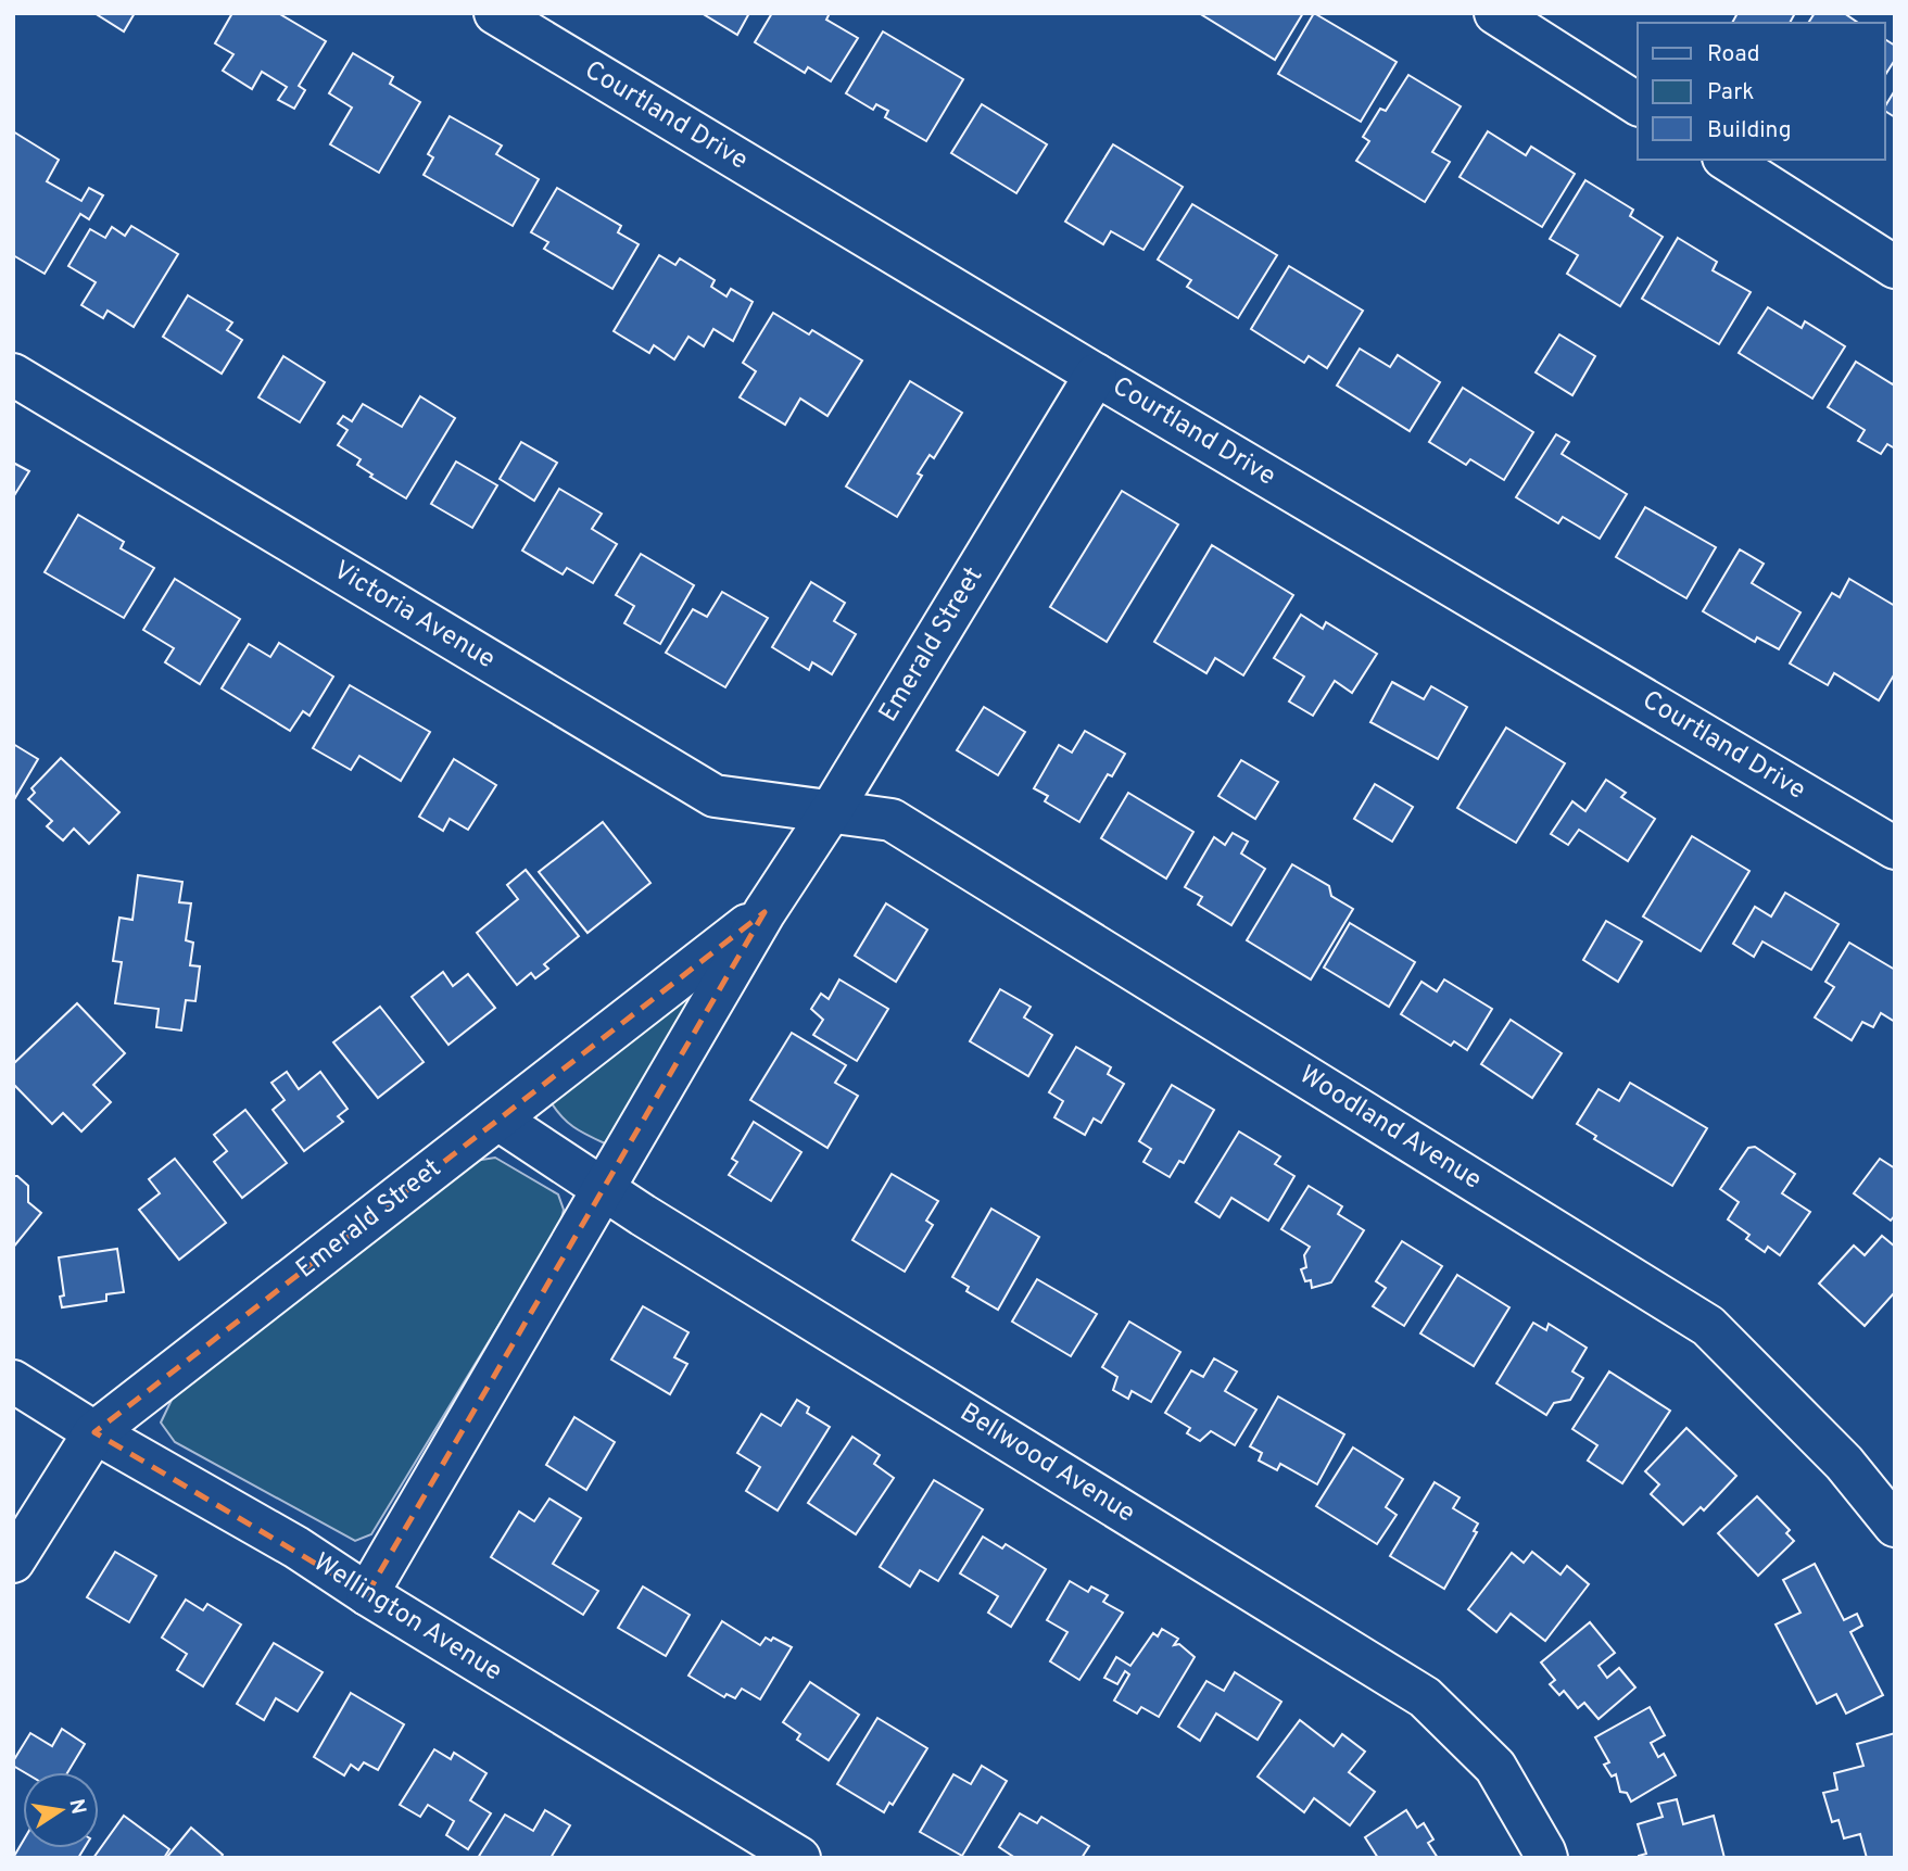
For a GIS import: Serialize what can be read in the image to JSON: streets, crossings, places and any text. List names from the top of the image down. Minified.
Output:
{"streets":{"street":["Courtland Drive","Victoria Avenue","Emerald Street","Woodland Avenue","Bellwood Avenue","Wellington Avenue"]},"crossings":[["Courtland Drive","Emerald Street"],["Victoria Avenue","Emerald Street"],["Victoria Avenue","Woodland Avenue"],["Emerald Street","Woodland Avenue"],["Emerald Street","Bellwood Avenue"],["Emerald Street","Wellington Avenue"]],"legend":["Road","Park","Building"],"north":"right"}
